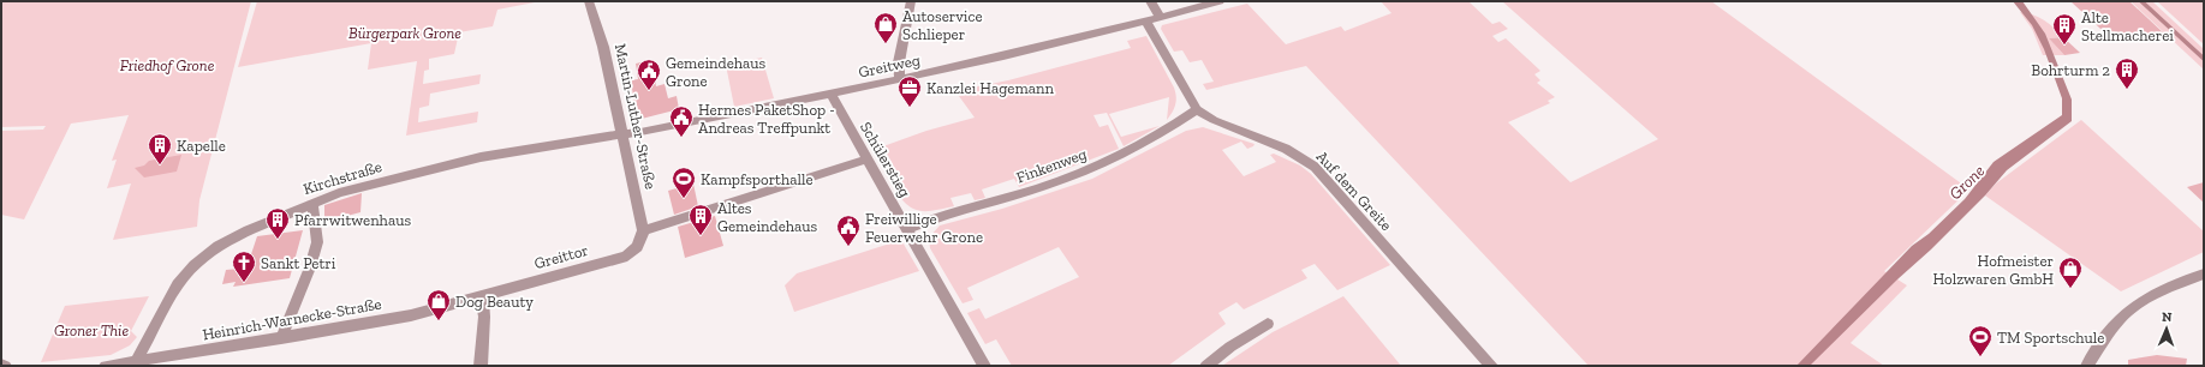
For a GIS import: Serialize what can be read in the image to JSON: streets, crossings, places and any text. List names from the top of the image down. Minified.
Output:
{"streets":{"street":["Greitweg","Martin-Luther-Straße","Schülerstieg","Finkenweg","Kirchstraße","Auf dem Greite","Greittor","Heinrich-Warnecke-Straße"]},"crossings":[["Greitweg","Martin-Luther-Straße"],["Greitweg","Schülerstieg"],["Greitweg","Kirchstraße"],["Greitweg","Auf dem Greite"],["Martin-Luther-Straße","Kirchstraße"],["Martin-Luther-Straße","Greittor"],["Schülerstieg","Finkenweg"],["Finkenweg","Auf dem Greite"],["Kirchstraße","Heinrich-Warnecke-Straße"],["Greittor","Heinrich-Warnecke-Straße"]],"water":["Grone"],"parks":["Bürgerpark Grone","Friedhof Grone","Groner Thie"],"places":{"shop":["Autoservice Schlieper","Hofmeister Holzwaren GmbH","Dog Beauty"],"building":["Alte Stellmacherei","Bohrturm 2","Kapelle","Altes Gemeindehaus","Pfarrwitwenhaus"],"public building":["Gemeindehaus Grone","Hermes PaketShop - Andreas Treffpunkt","Freiwillige Feuerwehr Grone"],"office":["Kanzlei Hagemann"],"sports":["Kampfsporthalle","TM Sportschule"],"church":["Sankt Petri"]},"north":"top"}
